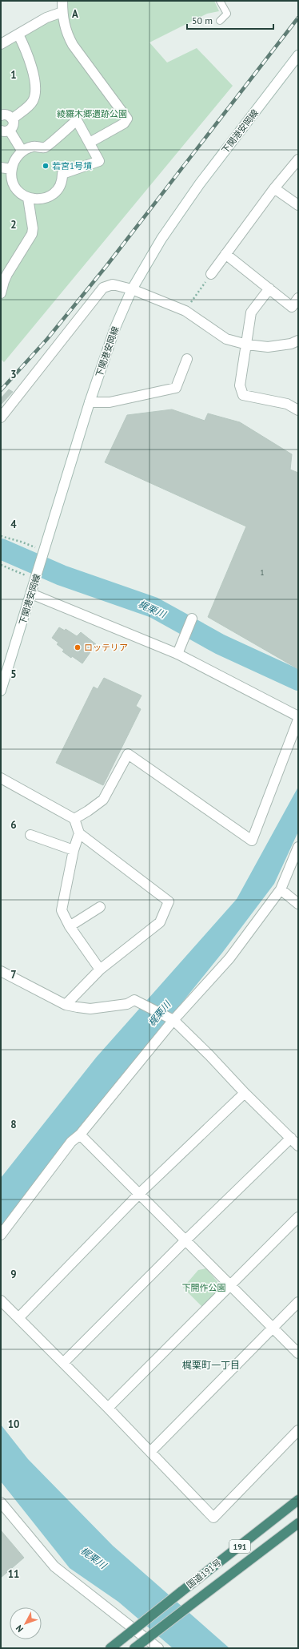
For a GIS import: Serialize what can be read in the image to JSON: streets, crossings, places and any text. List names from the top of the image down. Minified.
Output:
{"streets":{"highway":["191","国道191号"],"street":["下関港安岡線"]},"districts":["梶栗町一丁目"],"water":["梶栗川"],"parks":["綾羅木郷遺跡公園","下開作公園"],"places":["若宮1号墳","ロッテリア"],"house_numbers":["1"],"scale_bar":"50 m","north":"bottom left","grid":{"columns":["A"],"rows":["1","2","3","4","5","6","7","8","9","10","11"]}}
